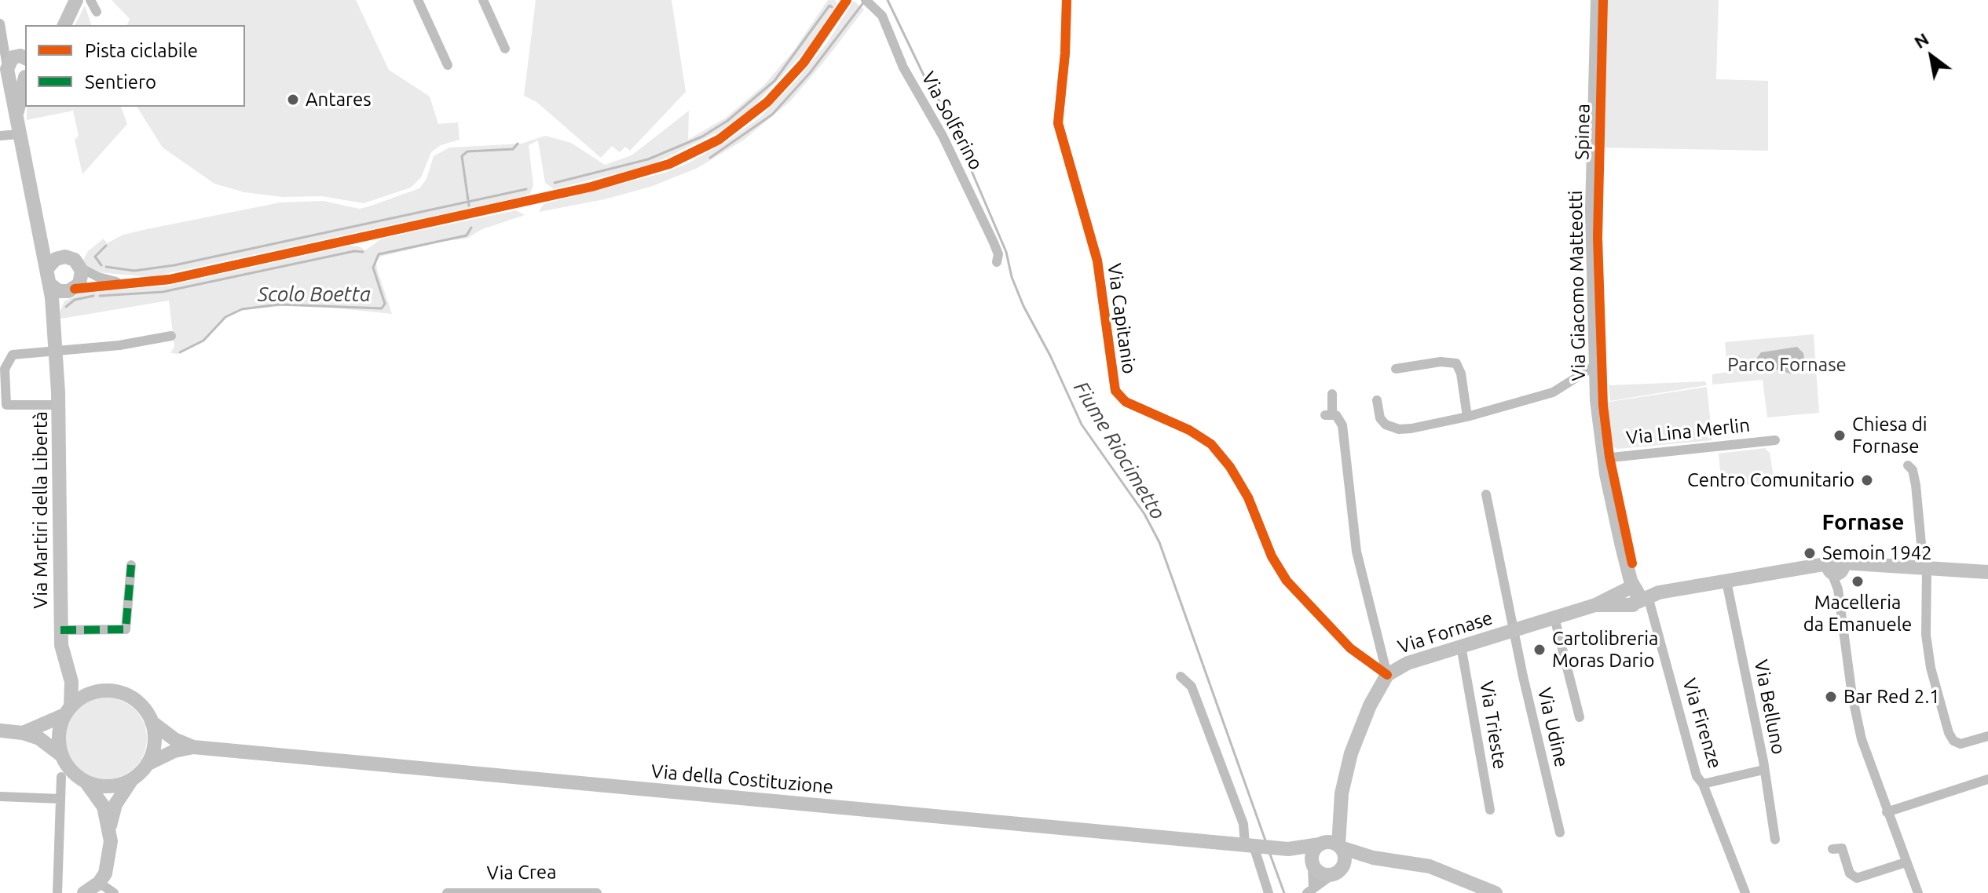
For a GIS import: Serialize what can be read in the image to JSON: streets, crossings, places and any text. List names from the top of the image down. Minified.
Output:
{"streets":{"street":["Via Solferino","Via Giacomo Matteotti","Via Capitanio","Via Lina Merlin","Via Martiri della Libertà","Via Fornase","Via Belluno","Via Firenze","Via Trieste","Via Udine","Via della Costituzione","Via Crea"],"cycle path":["Spinea"]},"crossings":[["Via Giacomo Matteotti","Via Lina Merlin"],["Via Giacomo Matteotti","Via Fornase"],["Via Giacomo Matteotti","Via Firenze"],["Via Capitanio","Via Fornase"],["Via Martiri della Libertà","Via della Costituzione"],["Via Fornase","Via Belluno"],["Via Fornase","Via Firenze"],["Via Fornase","Via Trieste"],["Via Fornase","Via Udine"],["Via Fornase","Via della Costituzione"]],"districts":["Fornase"],"water":["Scolo Boetta","Fiume Riocimetto"],"parks":["Parco Fornase"],"places":["Antares","Chiesa di Fornase","Centro Comunitario","Semoin 1942","Macelleria da Emanuele","Cartolibreria Moras Dario","Bar Red 2.1"],"legend":["Pista ciclabile","Sentiero"],"north":"top left"}
